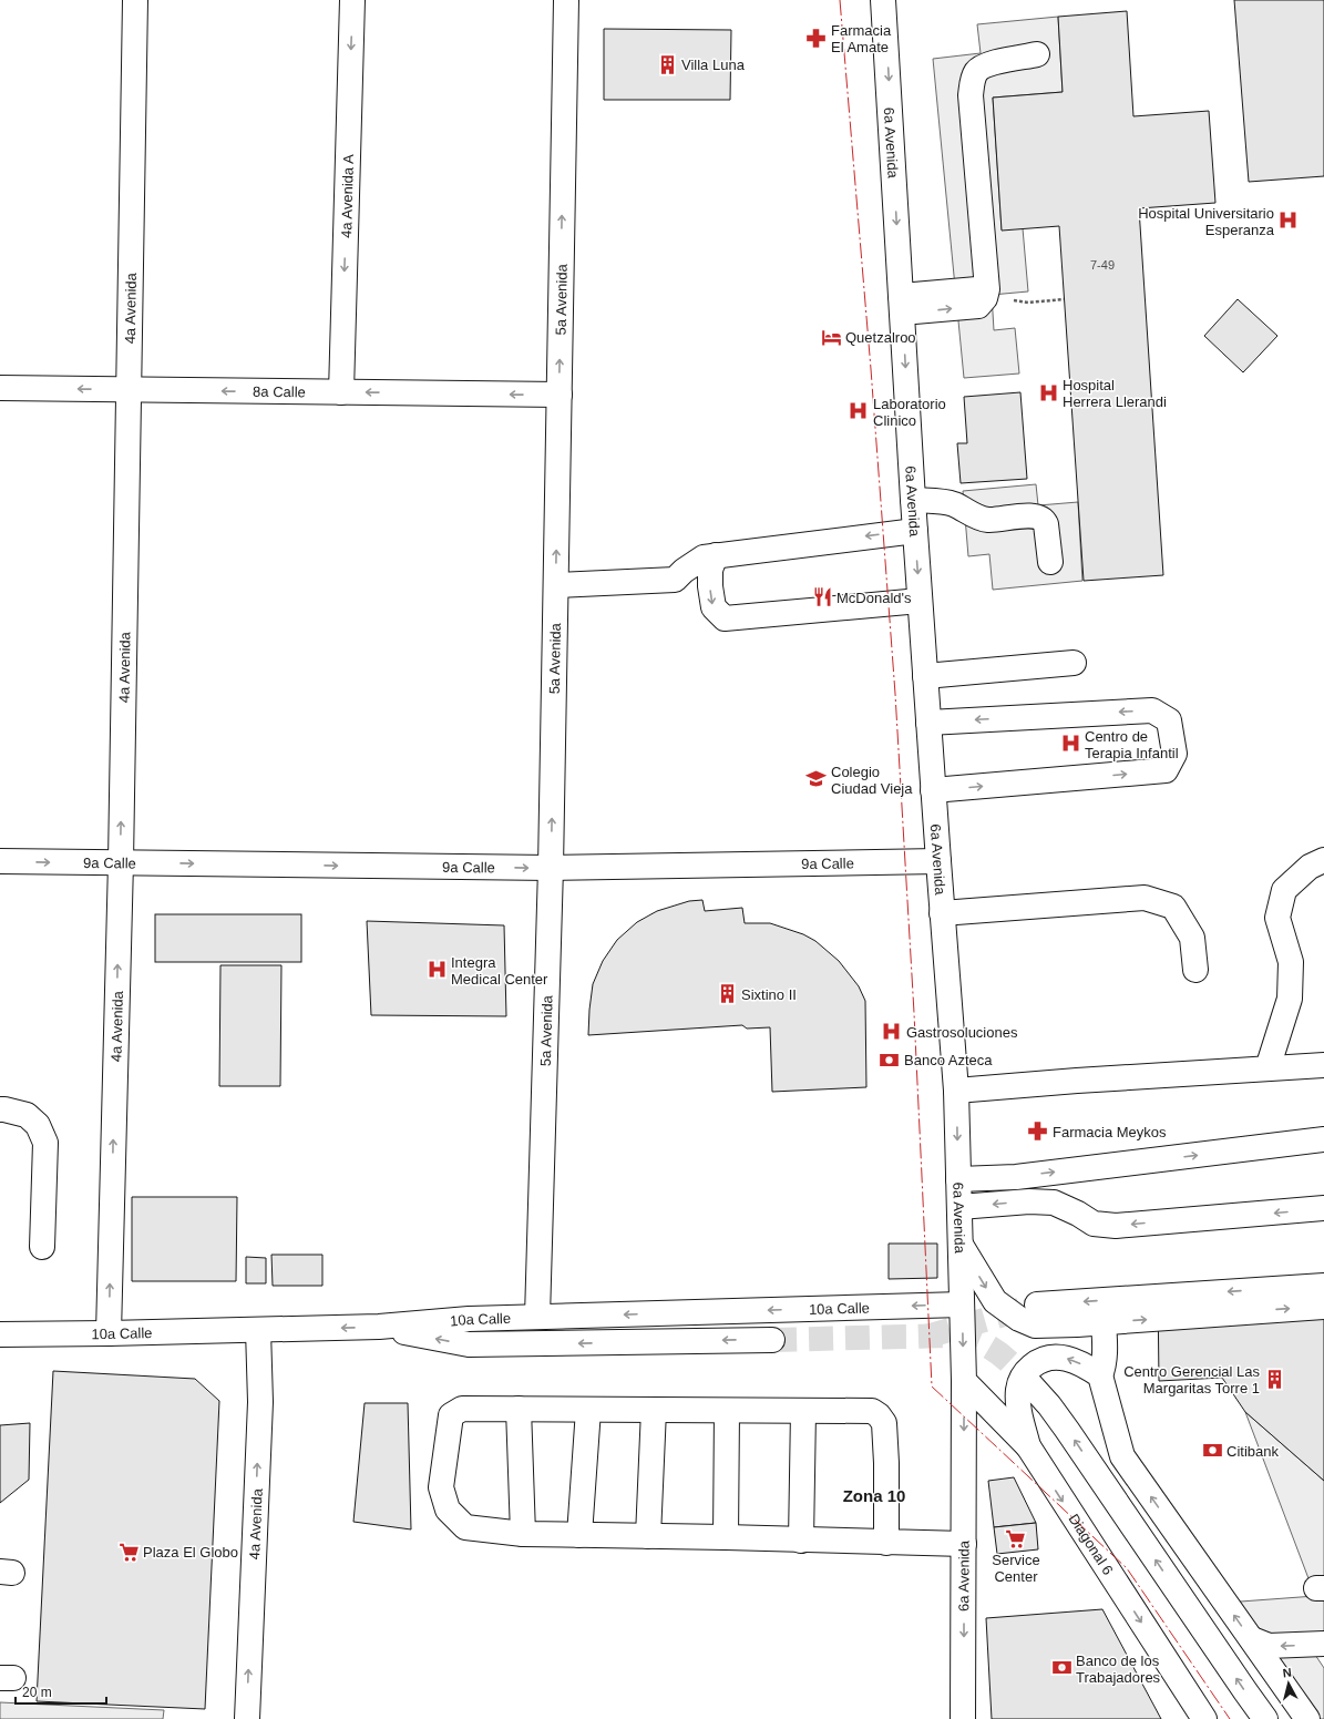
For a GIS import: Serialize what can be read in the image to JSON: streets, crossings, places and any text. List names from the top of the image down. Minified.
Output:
{"streets":{"street":["6a Avenida","4a Avenida A","5a Avenida","4a Avenida","8a Calle","9a Calle","10a Calle","Diagonal 6"]},"crossings":[["6a Avenida","9a Calle"],["6a Avenida","10a Calle"],["6a Avenida","Diagonal 6"],["4a Avenida A","8a Calle"],["5a Avenida","8a Calle"],["5a Avenida","9a Calle"],["5a Avenida","10a Calle"],["4a Avenida","8a Calle"],["4a Avenida","9a Calle"],["4a Avenida","10a Calle"]],"one_way":["6a Avenida","4a Avenida A","5a Avenida","4a Avenida","8a Calle","9a Calle"],"districts":["Zona 10"],"places":{"pharmacy":["Farmacia El Amate","Farmacia Meykos"],"building":["Villa Luna","Sixtino II","Centro Gerencial Las Margaritas Torre 1"],"hospital":["Hospital Universitario Esperanza","Hospital Herrera Llerandi","Laboratorio Clinico","Centro de Terapia Infantil","Integra Medical Center","Gastrosoluciones"],"hotel":["Quetzalroo"],"restaurant":["McDonald's"],"school or university":["Colegio Ciudad Vieja"],"bank":["Banco Azteca","Citibank","Banco de los Trabajadores"],"supermarket":["Service Center","Plaza El Globo"]},"house_numbers":["7-49"],"scale_bar":"20 m","north":"top"}
